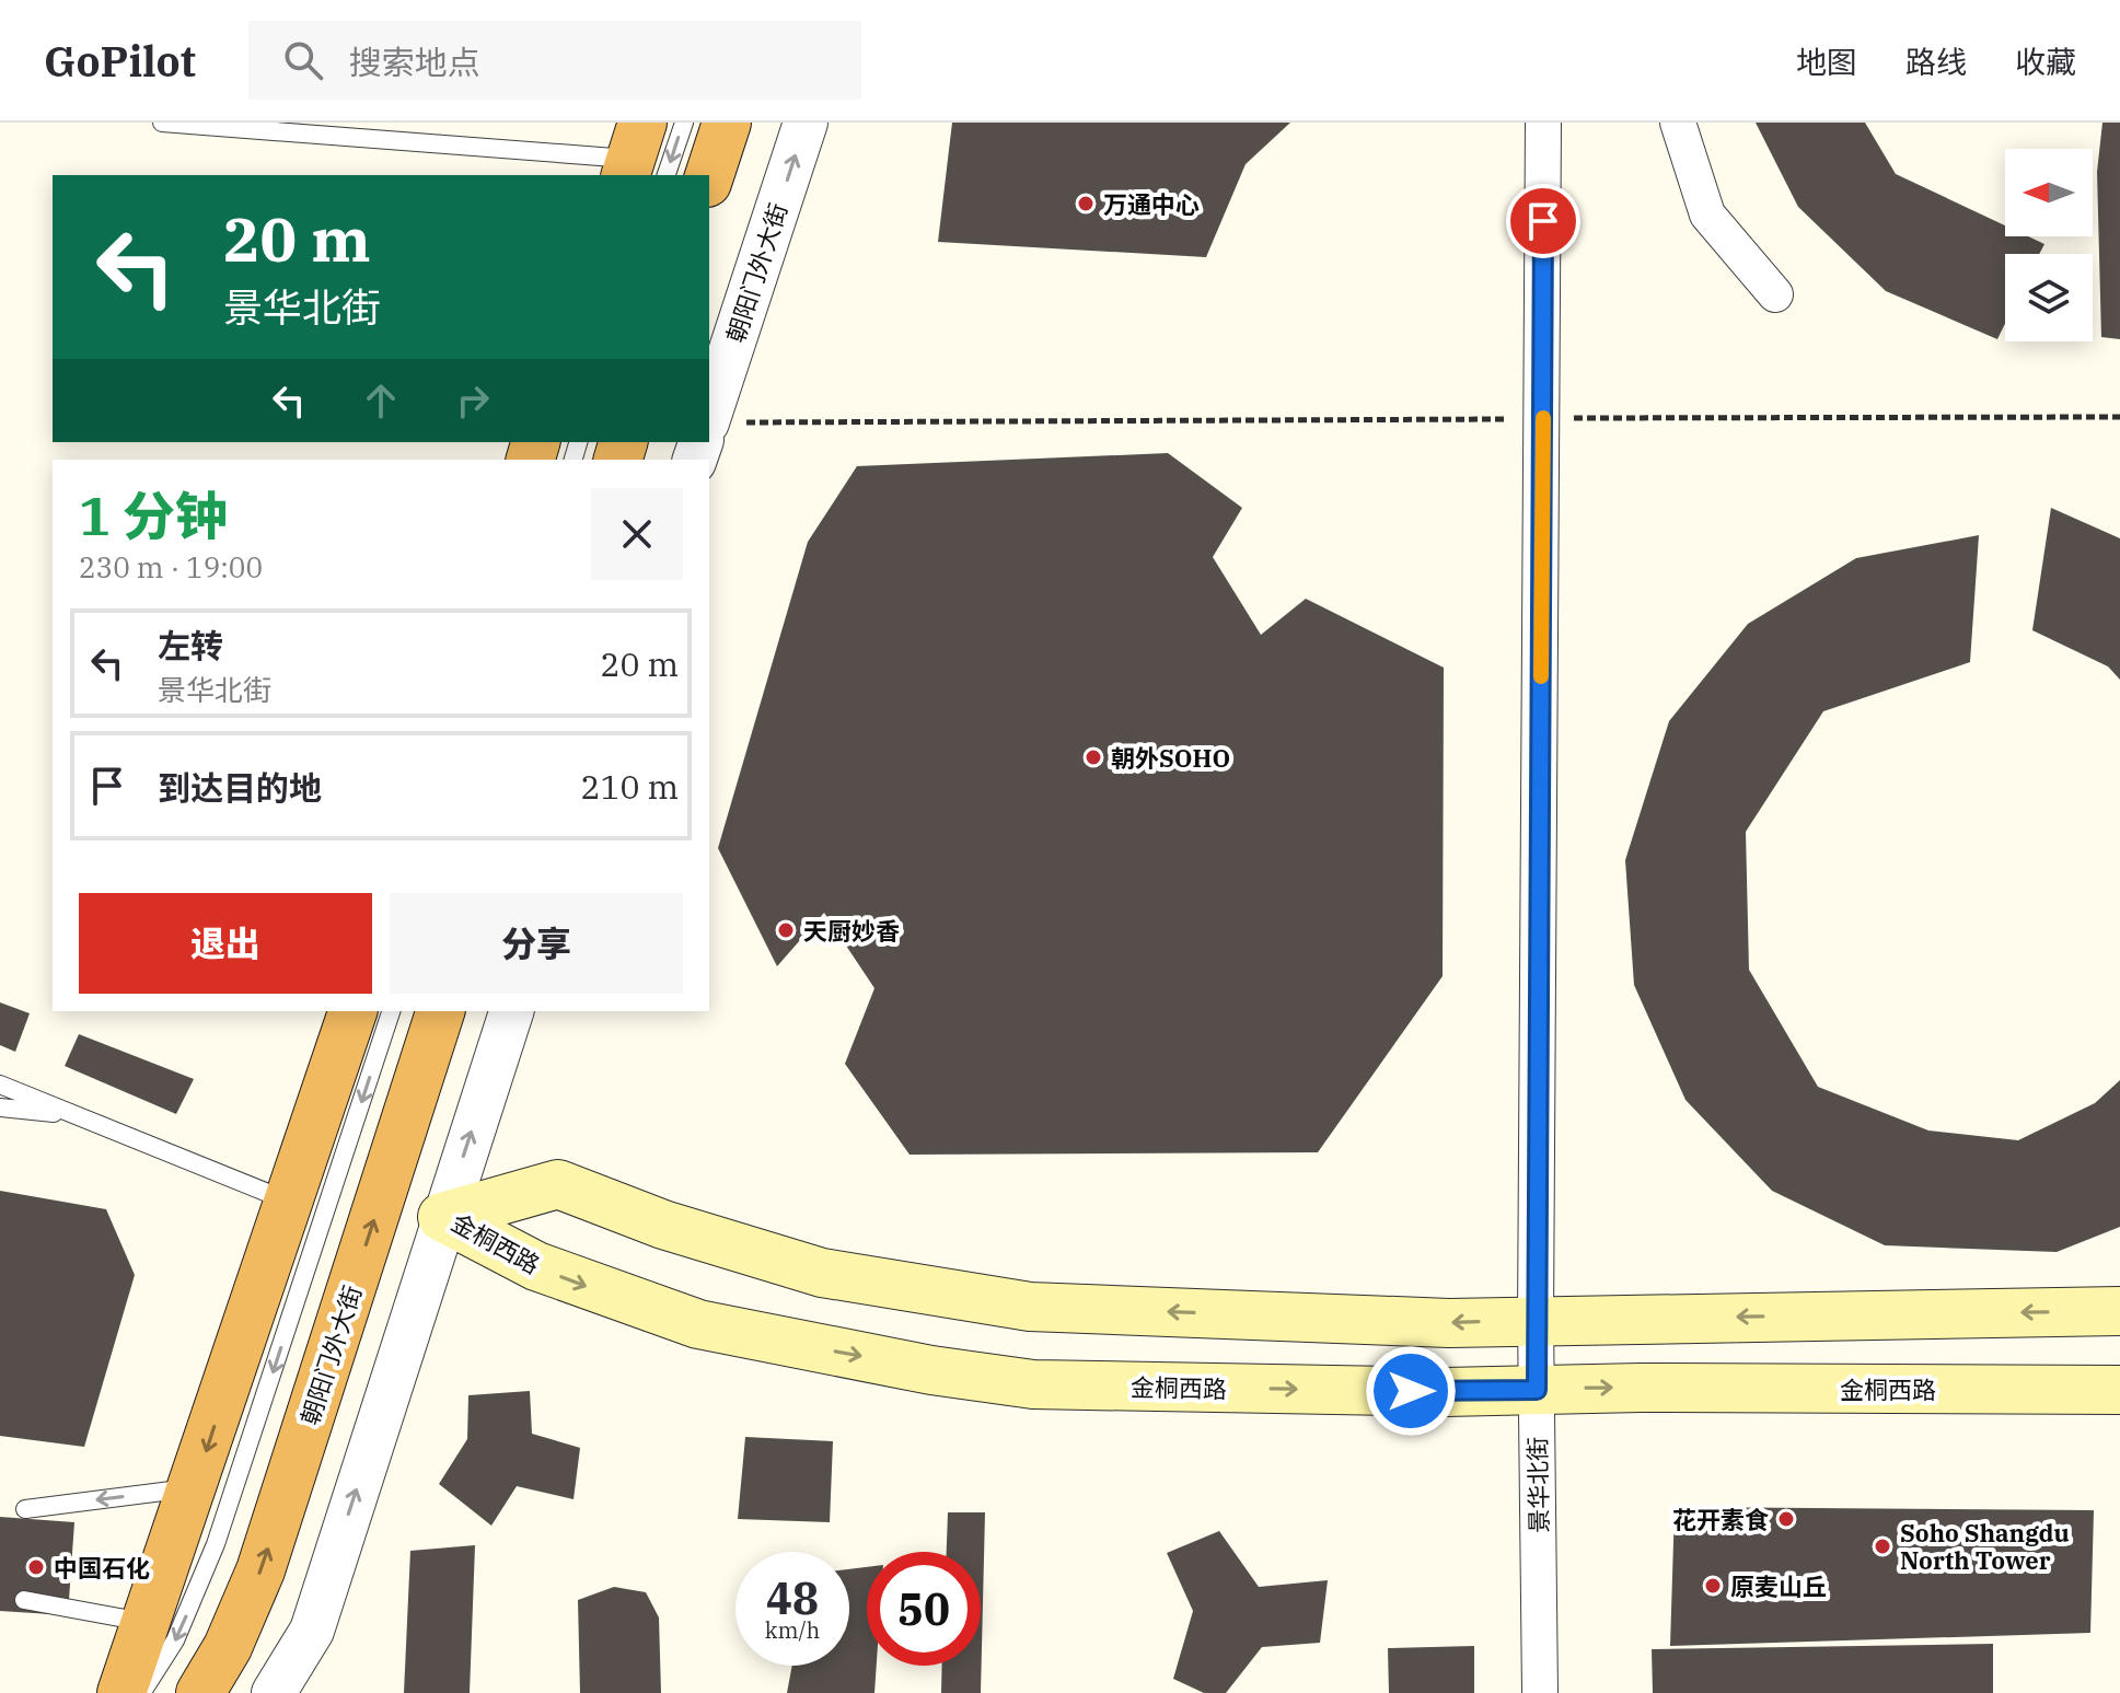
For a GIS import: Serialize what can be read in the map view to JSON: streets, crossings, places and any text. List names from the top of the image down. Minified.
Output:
{"streets":{"highway":["朝阳门外大街"],"main road":["金桐西路"],"street":["景华北街"]},"crossings":[["金桐西路","景华北街"]],"places":["万通中心","朝外SOHO","天厨妙香","花开素食","Soho Shangdu North Tower","中国石化","原麦山丘"],"north":"left","page":{"header":"GoPilot","search":"搜索地点","nav":["地图","路线","收藏"],"turn":["20 m","景华北街"],"heading":["1 分钟","230 m · 19:00"],"list":[{"name":"左转","note":"景华北街","value":"20 m"},{"name":"到达目的地","value":"210 m"}],"buttons":["退出","分享"],"speed":"48 km/h","limit":"50"}}
